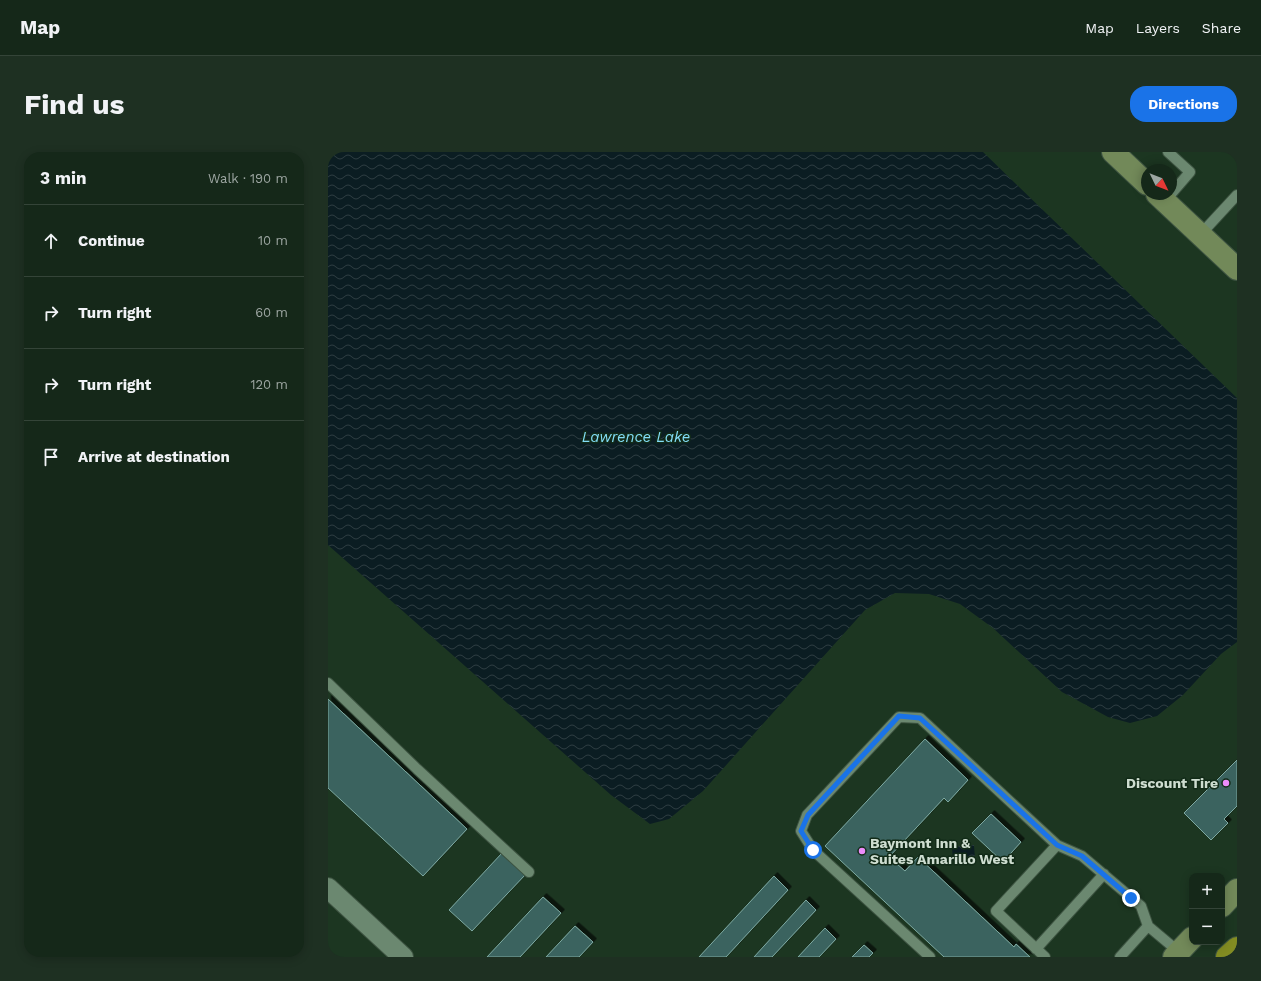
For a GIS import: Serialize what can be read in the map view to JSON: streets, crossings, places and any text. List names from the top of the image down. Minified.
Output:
{"water":["Lawrence Lake"],"places":["Discount Tire","Baymont Inn & Suites Amarillo West"],"north":"bottom right","page":{"header":"Map","nav":["Map","Layers","Share"],"buttons":"Directions","title":"Find us","heading":["3 min","Walk · 190 m"],"list":[["Continue","10 m"],["Turn right","60 m"],["Turn right","120 m"],"Arrive at destination"],"map_buttons":["+","−"]}}
